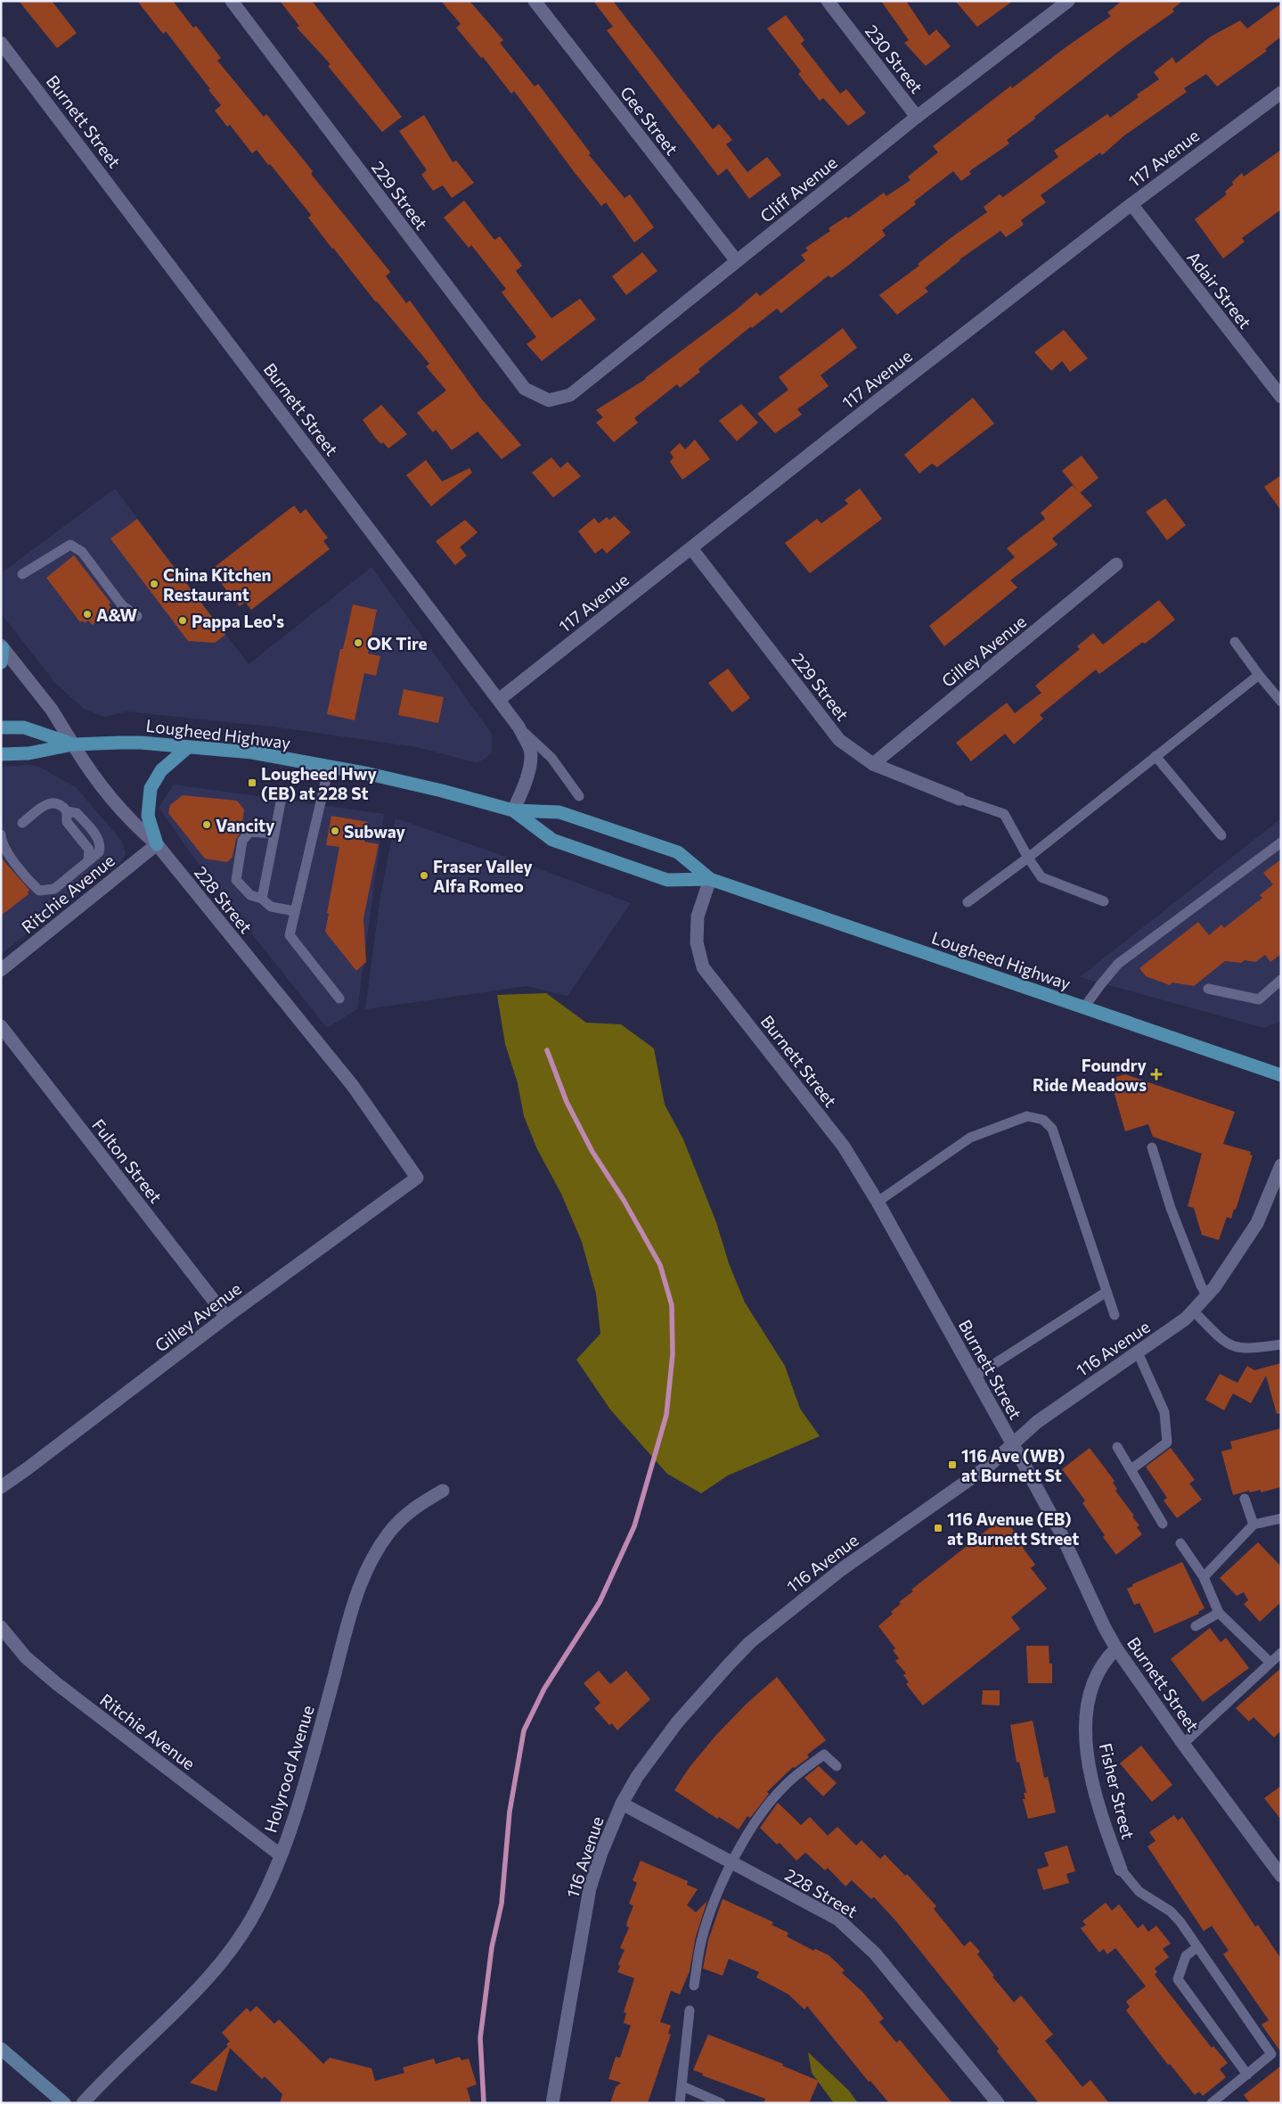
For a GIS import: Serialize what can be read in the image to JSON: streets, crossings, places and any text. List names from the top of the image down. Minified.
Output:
{"streets":{"main road":["Lougheed Highway"],"street":["230 Street","Gee Street","Burnett Street","117 Avenue","Cliff Avenue","229 Street","Adair Street","Gilley Avenue","Ritchie Avenue","228 Street","Fulton Street","116 Avenue","Holyrood Avenue","Fisher Street"]},"crossings":[["230 Street","Cliff Avenue"],["Gee Street","Cliff Avenue"],["Burnett Street","117 Avenue"],["Burnett Street","Lougheed Highway"],["Burnett Street","116 Avenue"],["Burnett Street","Fisher Street"],["117 Avenue","229 Street"],["117 Avenue","Adair Street"],["Cliff Avenue","229 Street"],["229 Street","Gilley Avenue"],["Gilley Avenue","228 Street"],["Gilley Avenue","Fulton Street"],["Lougheed Highway","228 Street"],["Ritchie Avenue","228 Street"],["Ritchie Avenue","Holyrood Avenue"],["228 Street","116 Avenue"]],"places":{"other":["China Kitchen Restaurant","A&W","Pappa Leo's","OK Tire","Vancity","Subway","Fraser Valley Alfa Romeo"],"transit":["Lougheed Hwy (EB) at 228 St","116 Ave (WB) at Burnett St","116 Avenue (EB) at Burnett Street"],"health":["Foundry Ride Meadows"]}}
